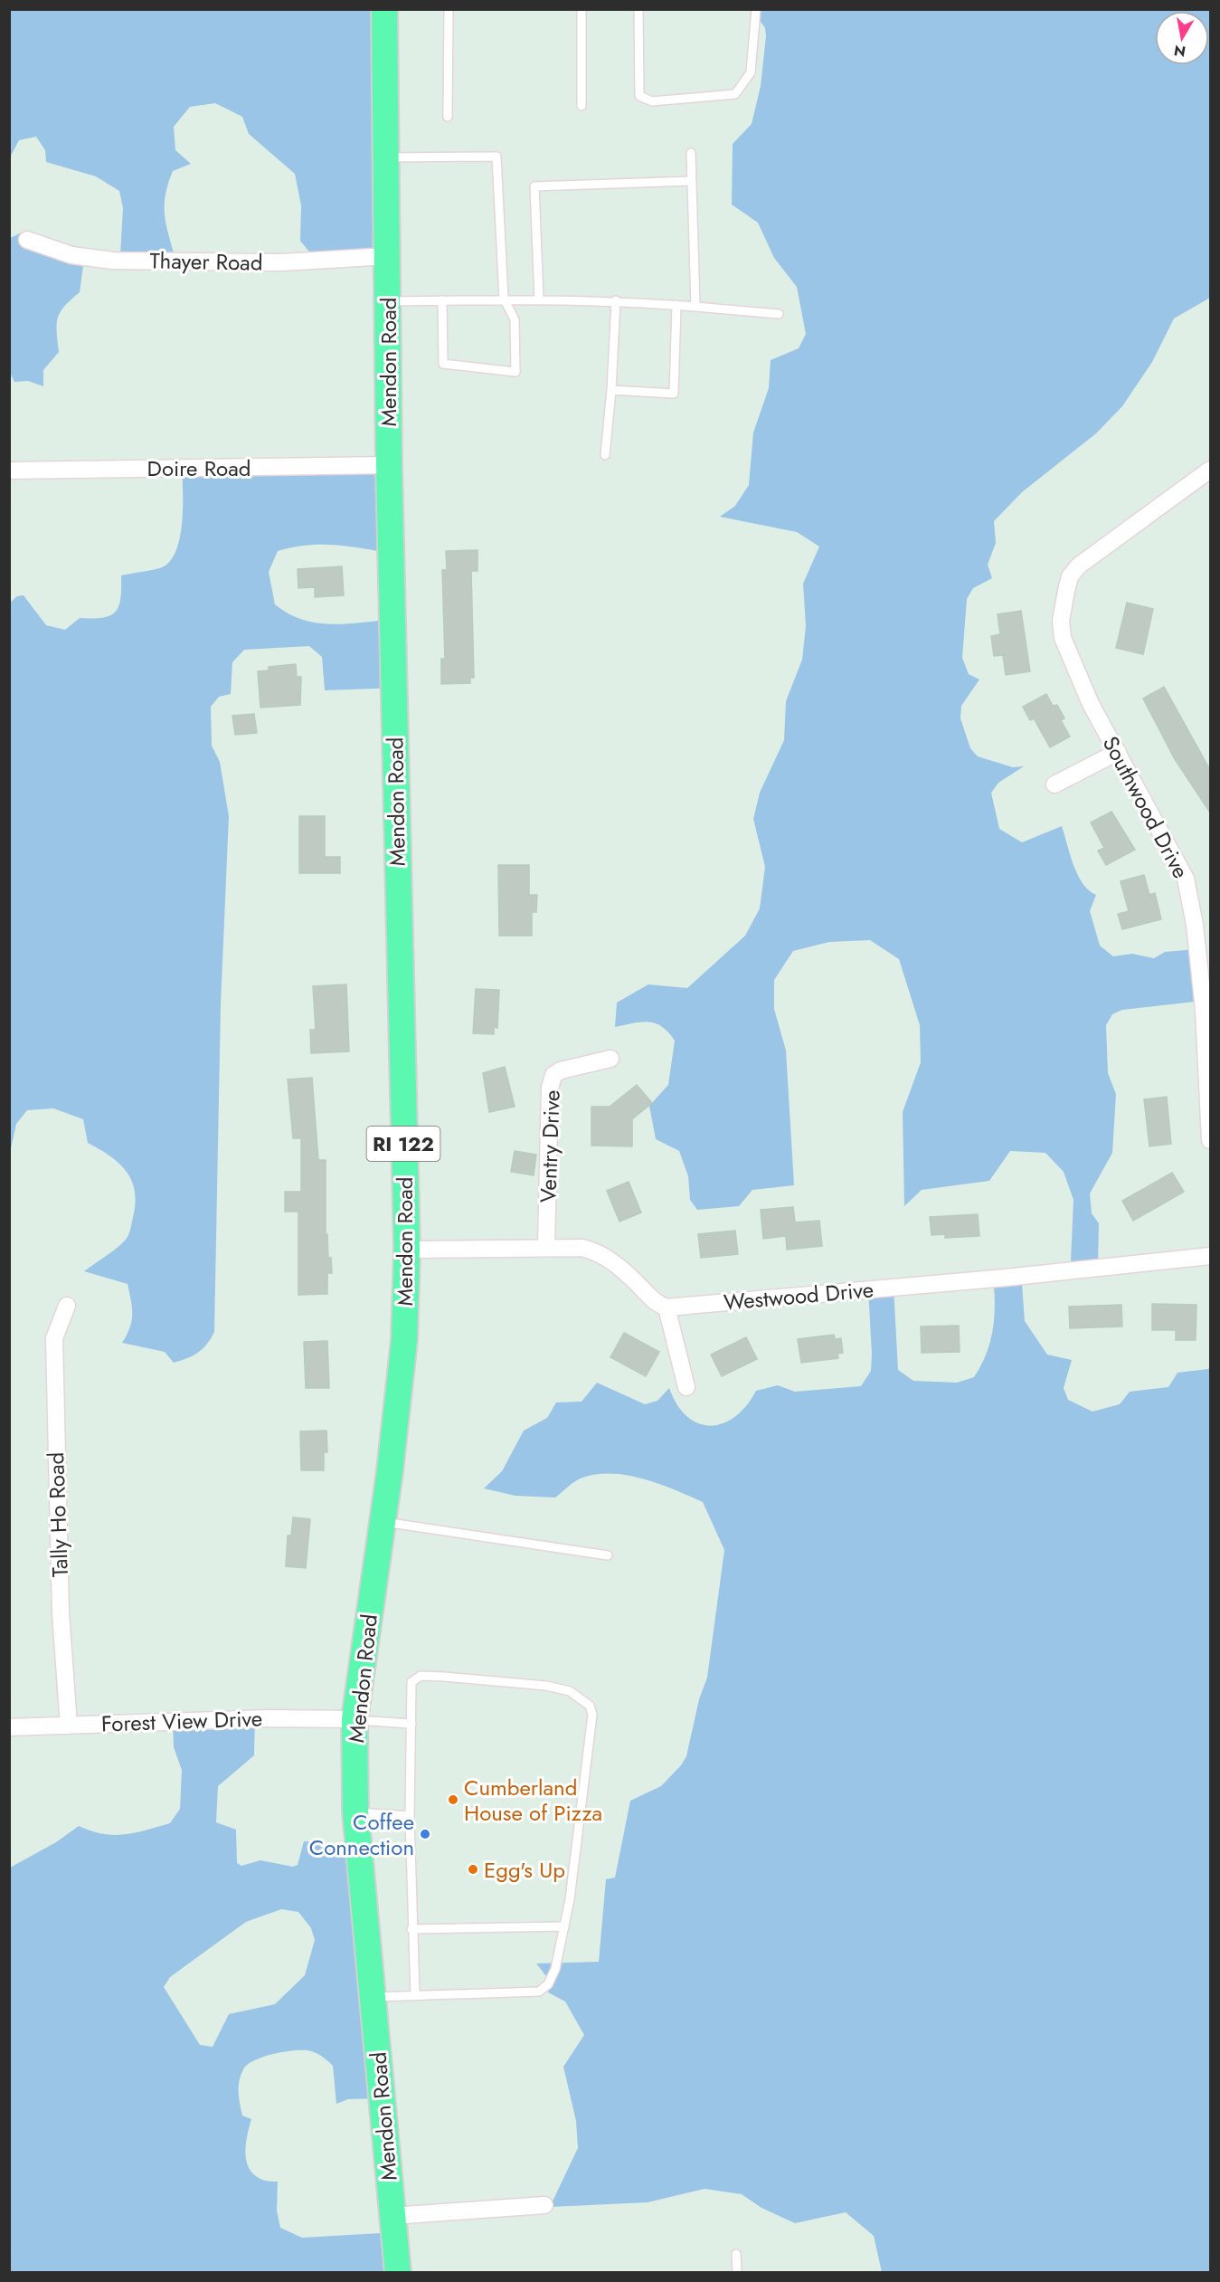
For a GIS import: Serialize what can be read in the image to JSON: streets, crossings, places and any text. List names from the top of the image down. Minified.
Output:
{"streets":{"main road":["Mendon Road","RI 122"],"street":["Thayer Road","Doire Road","Southwood Drive","Ventry Drive","Westwood Drive","Tally Ho Road","Forest View Drive"]},"crossings":[["Thayer Road","Mendon Road"],["Mendon Road","Doire Road"],["Mendon Road","Forest View Drive"],["Tally Ho Road","Forest View Drive"]],"places":["Cumberland House of Pizza","Coffee Connection","Egg's Up"],"north":"bottom"}
